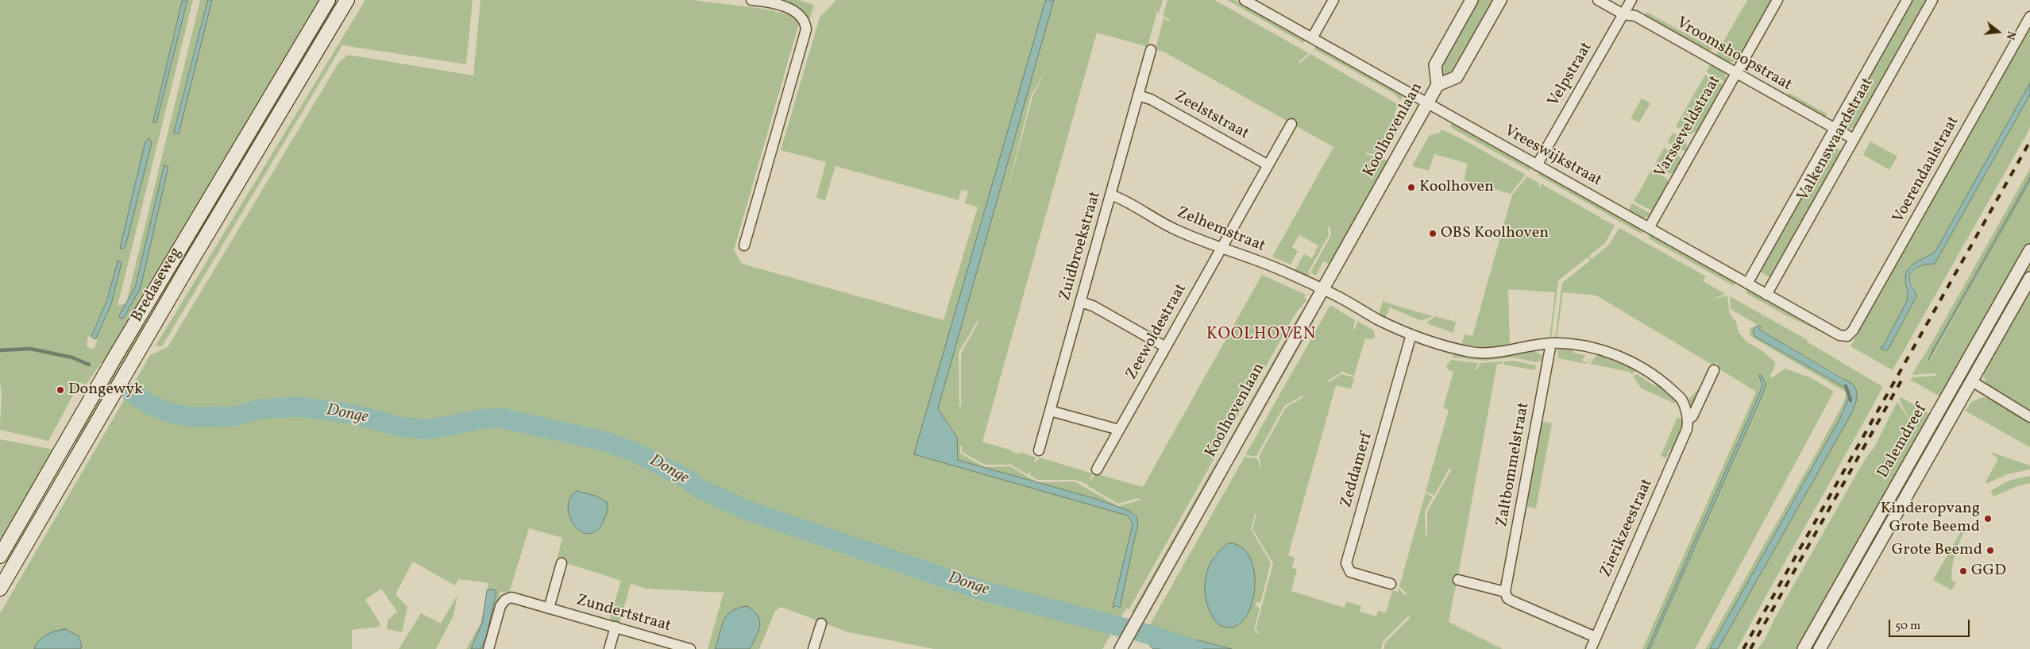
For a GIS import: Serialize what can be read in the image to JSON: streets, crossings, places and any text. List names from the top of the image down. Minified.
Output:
{"streets":{"main road":["Bredaseweg"],"street":["Vroomshoopstraat","Velpstraat","Zeelststraat","Varsseveldstraat","Koolhovenlaan","Valkenswaardstraat","Vreeswijkstraat","Voerendaalstraat","Zelhemstraat","Zuidbroekstraat","Zeewoldestraat","Dalemdreef","Zaltbommelstraat","Zeddamerf","Zierikzeestraat","Zundertstraat"]},"crossings":[["Vroomshoopstraat","Velpstraat"],["Vroomshoopstraat","Varsseveldstraat"],["Vroomshoopstraat","Valkenswaardstraat"],["Velpstraat","Vreeswijkstraat"],["Zeelststraat","Zuidbroekstraat"],["Varsseveldstraat","Vreeswijkstraat"],["Koolhovenlaan","Vreeswijkstraat"],["Koolhovenlaan","Zelhemstraat"],["Valkenswaardstraat","Vreeswijkstraat"],["Vreeswijkstraat","Voerendaalstraat"],["Zelhemstraat","Zuidbroekstraat"],["Zelhemstraat","Zeewoldestraat"]],"districts":["KOOLHOVEN"],"water":["Donge"],"places":["Koolhoven","OBS Koolhoven","Dongewyk","Kinderopvang Grote Beemd","Grote Beemd","GGD"],"scale_bar":"50 m","north":"right"}
